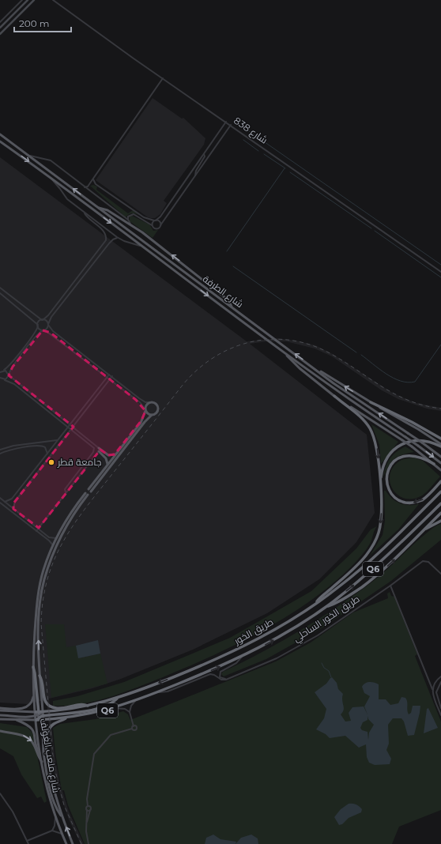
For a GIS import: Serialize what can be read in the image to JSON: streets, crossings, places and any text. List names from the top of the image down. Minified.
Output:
{"streets":{"highway":["Q6","طريق الخور"],"main road":["شارع الطرفة","شارع ملعب الغولف"],"street":["شارع 838","طريق الخور الساحلي"]},"crossings":[["طريق الخور","شارع ملعب الغولف"]],"places":["جامعة قطر"],"scale_bar":"200 m"}
